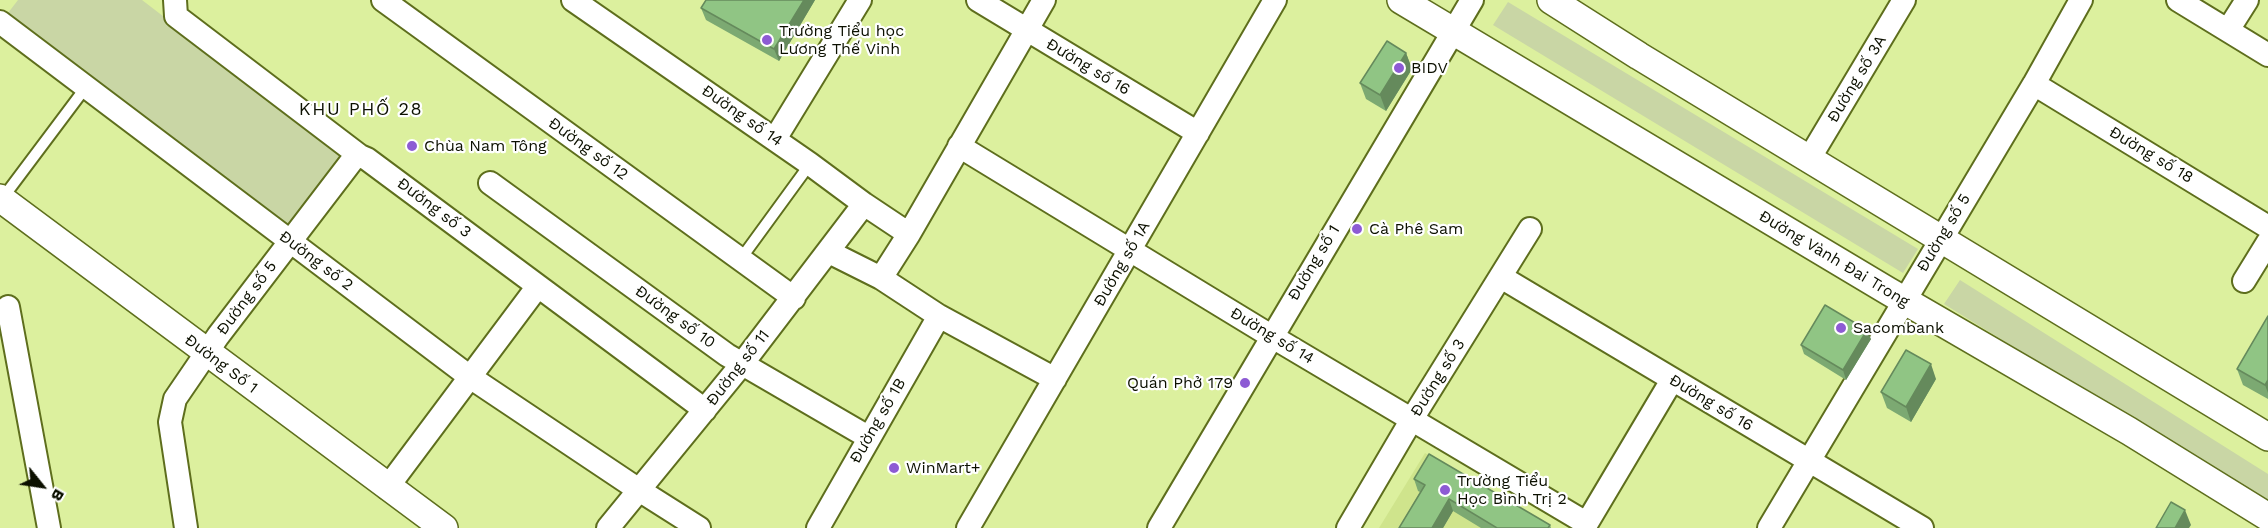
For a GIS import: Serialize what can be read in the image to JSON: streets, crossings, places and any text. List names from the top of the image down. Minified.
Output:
{"streets":{"street":["Đường số 16","Đường số 3A","Đường số 14","Đường số 12","Đường số 18","Đường số 3","Đường số 5","Đường Vành Đai Trong","Đường số 2","Đường số 1","Đường số 1A","Đường số 10","Đường Số 1","Đường số 11","Đường số 1B"]},"crossings":[["Đường số 16","Đường số 3"],["Đường số 16","Đường số 5"],["Đường số 16","Đường số 1A"],["Đường số 14","Đường số 3"],["Đường số 14","Đường số 1"],["Đường số 14","Đường số 1A"],["Đường số 14","Đường số 11"],["Đường số 12","Đường số 11"],["Đường số 18","Đường số 5"],["Đường số 3","Đường số 5"],["Đường số 3","Đường số 11"],["Đường số 5","Đường Vành Đai Trong"],["Đường số 5","Đường số 2"],["Đường số 5","Đường Số 1"],["Đường Vành Đai Trong","Đường số 1"],["Đường số 2","Đường số 11"],["Đường số 10","Đường số 11"],["Đường số 10","Đường số 1B"]],"districts":["KHU PHỐ 28"],"places":["Trường Tiểu học Lương Thế Vinh","BIDV","Chùa Nam Tông","Cà Phê Sam","Sacombank","Quán Phở 179","WinMart+","Trường Tiểu Học Bình Trị 2"],"north":"bottom right"}
